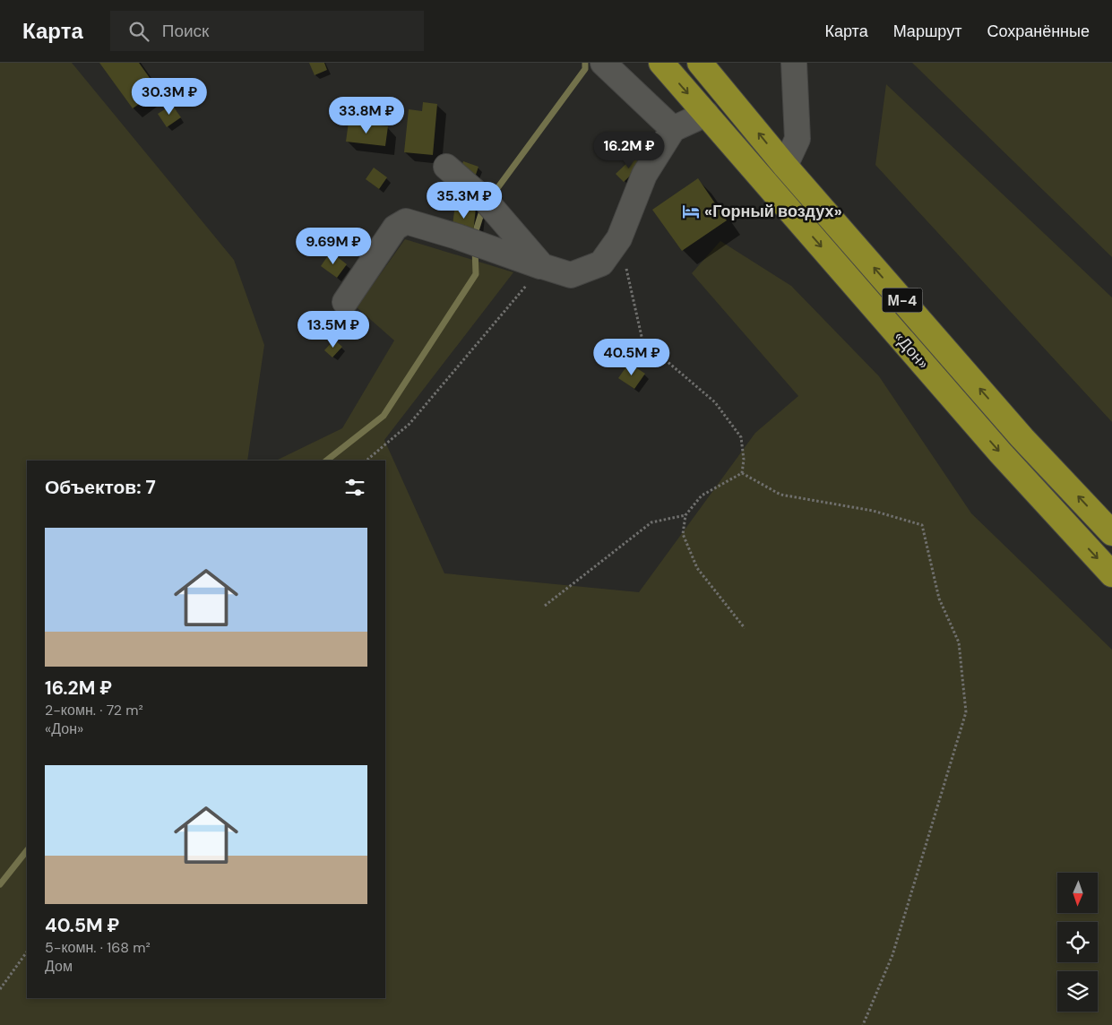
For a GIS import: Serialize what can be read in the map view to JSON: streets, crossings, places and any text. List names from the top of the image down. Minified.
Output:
{"streets":{"highway":["М-4","«Дон»"]},"places":{"hotel":["«Горный воздух»"]},"north":"bottom","page":{"header":"Карта","search":"Поиск","nav":["Карта","Маршрут","Сохранённые"],"price":["30.3M ₽","33.8M ₽","16.2M ₽","35.3M ₽","9.69M ₽","13.5M ₽","40.5M ₽"],"heading":"Объектов: 7","list":[{"name":"16.2M ₽","note":"2-комн. · 72 m² · «Дон»"},{"name":"40.5M ₽","note":"5-комн. · 168 m² · Дом"}]}}
